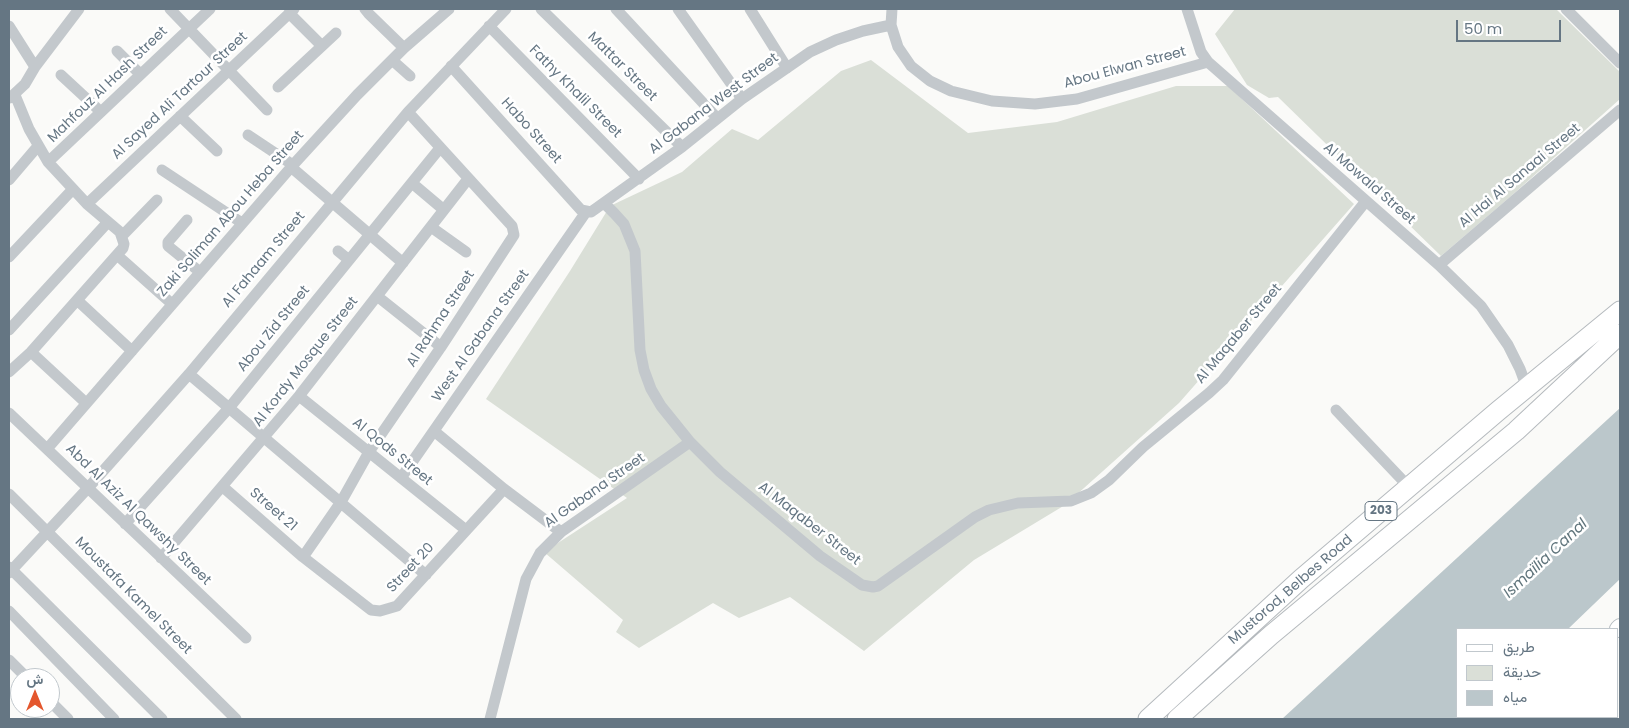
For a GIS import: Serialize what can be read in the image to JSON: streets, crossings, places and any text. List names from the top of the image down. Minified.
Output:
{"streets":{"main road":["203","Mustorod, Belbes Road"],"street":["Mattar Street","Abou Elwan Street","Mahfouz Al Hash Street","Fathy Khalil Street","Al Sayed Ali Tartour Street","Al Gabana West Street","Habo Street","Al Hai Al Sanaai Street","Al Mowald Street","Zaki Soliman Abou Heba Street","Al Fahaam Street","Al Rahma Street","Abou Zid Street","Al Maqaber Street","West Al Gabana Street","Al Kordy Mosque Street","Al Qods Street","Al Gabana Street","Street 21","Abd Al Aziz Al Qawshy Street","Street 20","Moustafa Kamel Street"]},"crossings":[["Mattar Street","Al Gabana West Street"],["Abou Elwan Street","Al Gabana West Street"],["Abou Elwan Street","Al Mowald Street"],["Fathy Khalil Street","Al Gabana West Street"],["Fathy Khalil Street","Al Fahaam Street"],["Al Gabana West Street","Habo Street"],["Al Gabana West Street","Al Maqaber Street"],["Al Gabana West Street","West Al Gabana Street"],["Habo Street","Al Fahaam Street"],["Habo Street","West Al Gabana Street"],["Al Hai Al Sanaai Street","Al Mowald Street"],["Al Mowald Street","Al Maqaber Street"],["Al Mowald Street","Mustorod, Belbes Road"],["Zaki Soliman Abou Heba Street","Abd Al Aziz Al Qawshy Street"],["Al Fahaam Street","Al Rahma Street"],["Al Fahaam Street","Abd Al Aziz Al Qawshy Street"],["Al Fahaam Street","Moustafa Kamel Street"],["Al Rahma Street","Abou Zid Street"],["Al Rahma Street","Al Kordy Mosque Street"],["Al Rahma Street","Al Qods Street"],["Al Rahma Street","Street 21"],["Al Rahma Street","Street 20"],["Abou Zid Street","Abd Al Aziz Al Qawshy Street"],["Al Maqaber Street","Al Gabana Street"],["West Al Gabana Street","Al Qods Street"],["Al Kordy Mosque Street","Al Qods Street"],["Al Kordy Mosque Street","Street 21"],["Al Kordy Mosque Street","Abd Al Aziz Al Qawshy Street"],["Al Qods Street","Street 20"],["Street 21","Street 20"]],"water":["Ismaïlia Canal"],"legend":["طريق","حديقة","مياه"],"scale_bar":"50 m","north":"top"}
